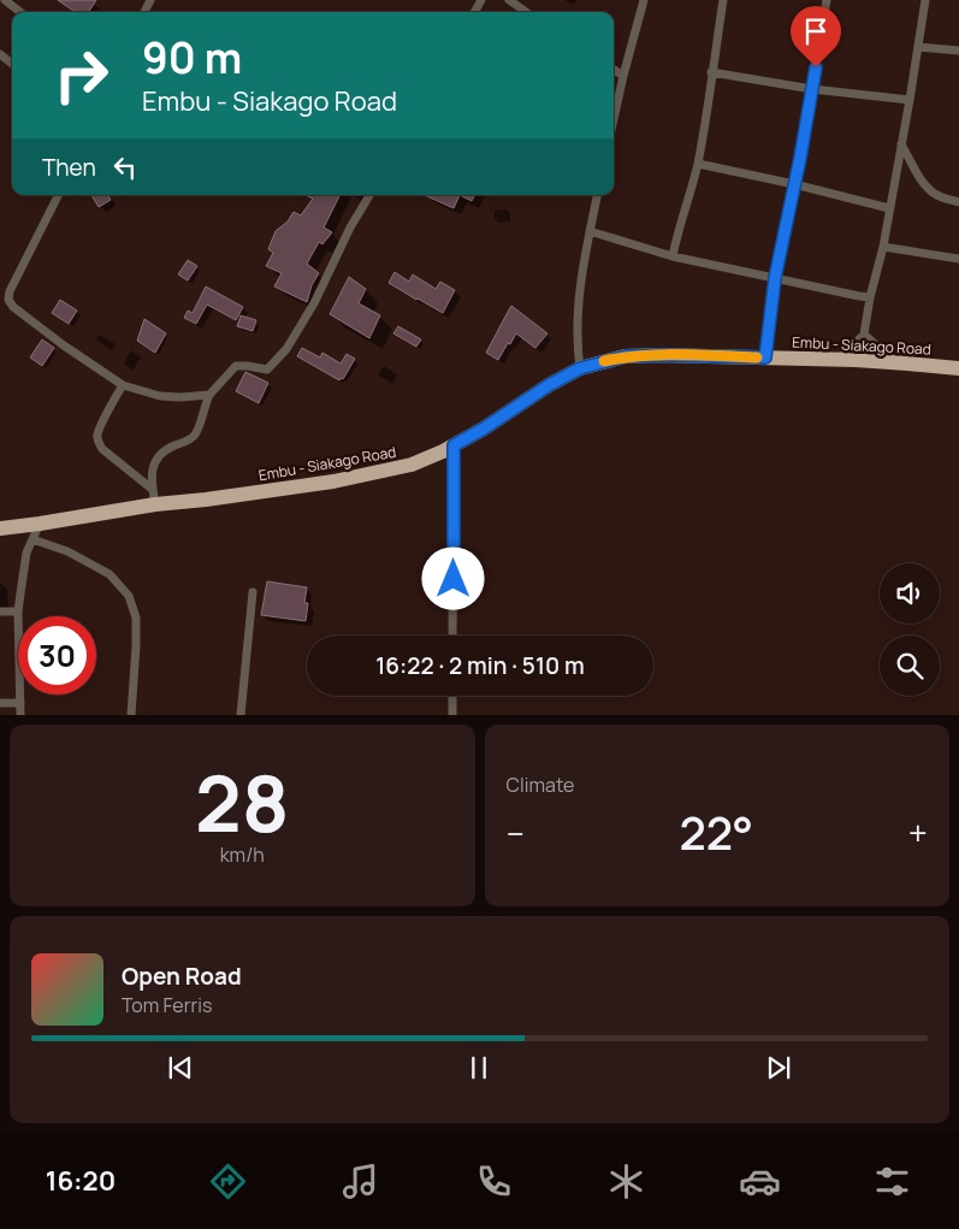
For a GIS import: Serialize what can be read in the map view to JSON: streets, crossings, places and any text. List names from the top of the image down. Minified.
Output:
{"streets":{"highway":["Embu - Siakago Road"]},"page":{"turn":["90 m","Embu - Siakago Road"],"then":"Then","limit":"30","trip":"16:22 · 2 min · 510 m","tile":[["28","km/h"],"Climate"],"heat":["−","22°","+"],"song":["Open Road","Tom Ferris"],"tabs":"16:20"}}
